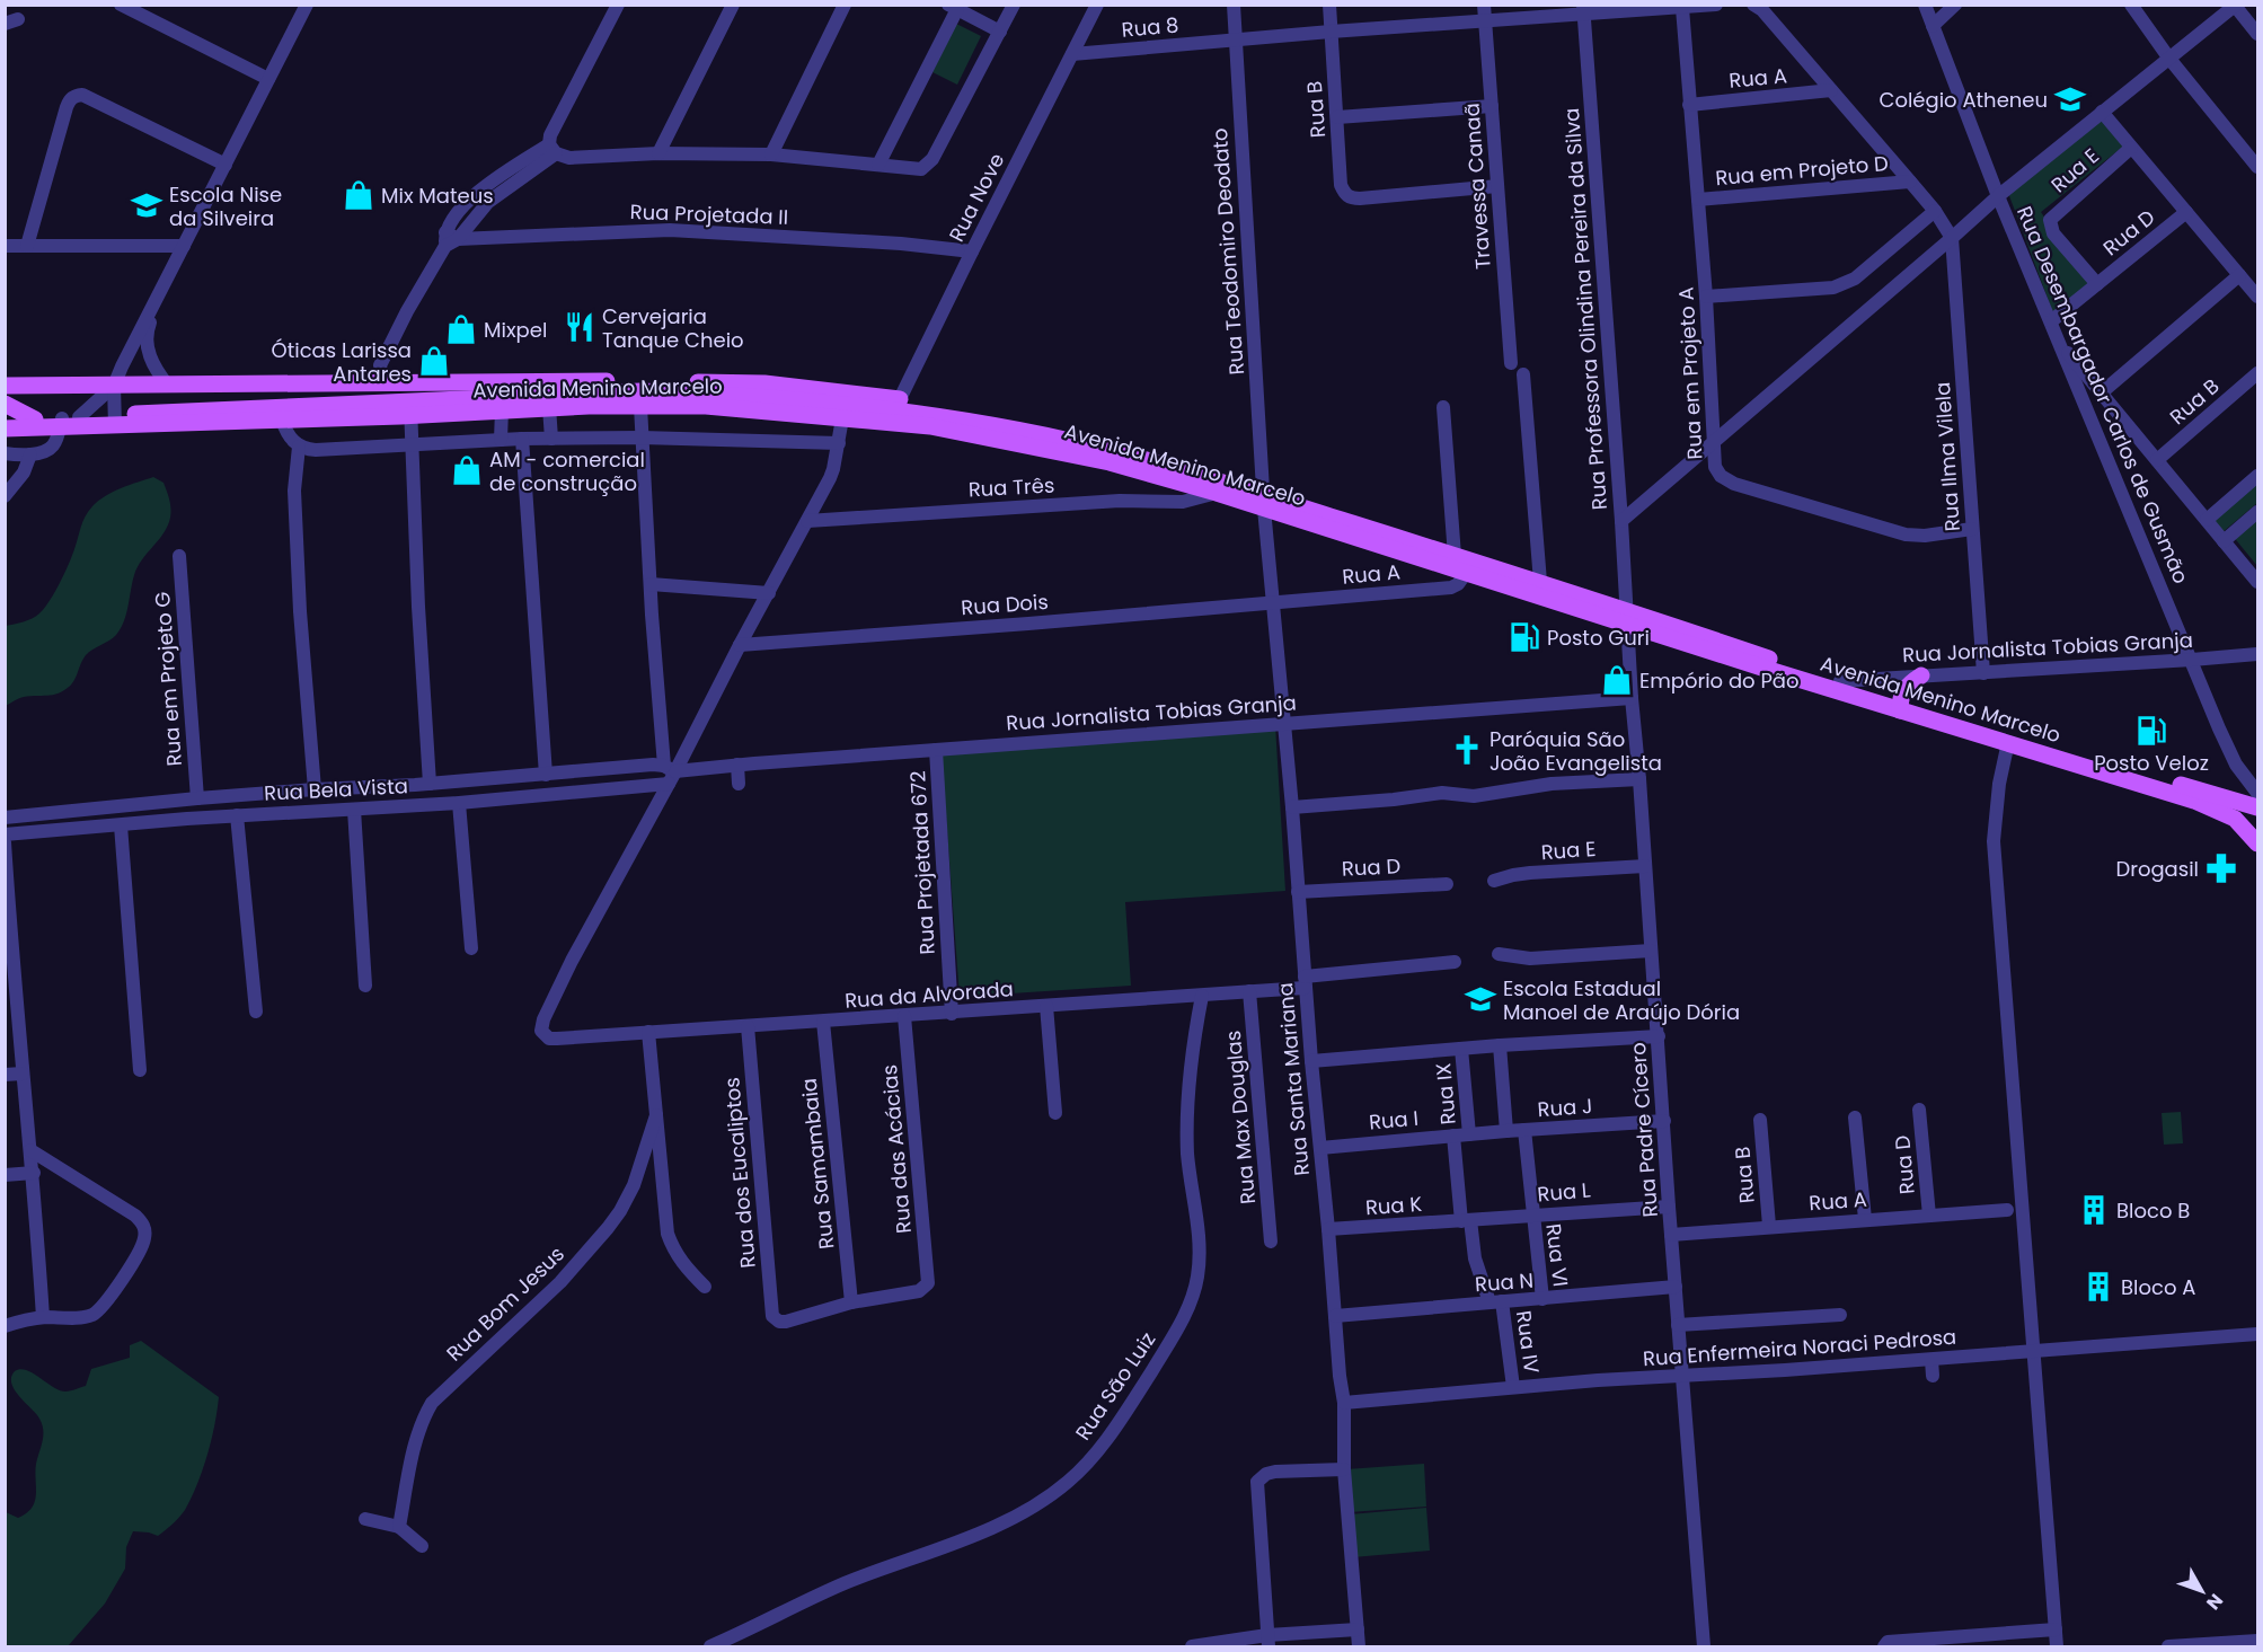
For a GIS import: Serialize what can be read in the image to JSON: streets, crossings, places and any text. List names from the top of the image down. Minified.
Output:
{"streets":{"main road":["Avenida Menino Marcelo"],"street":["Rua 8","Rua A","Rua B","Rua em Projeto D","Rua E","Travessa Canaã","Rua Nove","Rua Projetada II","Rua D","Rua Teodomiro Deodato","Rua Professora Olindina Pereira da Silva","Rua em Projeto A","Rua Desembargador Carlos de Gusmão","Rua Ilma Vilela","Rua Três","Rua Dois","Rua Jornalista Tobias Granja","Rua em Projeto G","Rua Bela Vista","Rua Projetada 672","Rua da Alvorada","Rua Santa Mariana","Rua IX","Rua J","Rua Max Douglas","Rua I","Rua Padre Cícero","Rua das Acácias","Rua Samambaia","Rua dos Eucaliptos","Rua L","Rua K","Rua VI","Rua N","Rua Bom Jesus","Rua IV","Rua Enfermeira Noraci Pedrosa","Rua São Luiz"]},"crossings":[["Rua 8","Rua B"],["Rua 8","Travessa Canaã"],["Rua 8","Rua Nove"],["Rua 8","Rua Teodomiro Deodato"],["Rua 8","Rua Professora Olindina Pereira da Silva"],["Rua 8","Rua em Projeto A"],["Rua A","Rua B"],["Rua A","Rua D"],["Rua A","Rua em Projeto A"],["Rua A","Avenida Menino Marcelo"],["Rua A","Rua Dois"],["Rua A","Rua Santa Mariana"],["Rua A","Rua Padre Cícero"],["Rua B","Travessa Canaã"],["Rua em Projeto D","Rua em Projeto A"],["Rua E","Rua D"],["Rua E","Rua Padre Cícero"],["Rua Nove","Rua Projetada II"],["Rua Nove","Avenida Menino Marcelo"],["Rua D","Rua Desembargador Carlos de Gusmão"],["Rua D","Rua Santa Mariana"],["Rua Teodomiro Deodato","Avenida Menino Marcelo"],["Rua Teodomiro Deodato","Rua Santa Mariana"],["Rua Professora Olindina Pereira da Silva","Avenida Menino Marcelo"],["Rua Professora Olindina Pereira da Silva","Rua Padre Cícero"],["Rua em Projeto A","Rua Ilma Vilela"],["Avenida Menino Marcelo","Rua Três"],["Avenida Menino Marcelo","Rua Jornalista Tobias Granja"],["Avenida Menino Marcelo","Rua Santa Mariana"],["Avenida Menino Marcelo","Rua Padre Cícero"],["Rua Desembargador Carlos de Gusmão","Rua Jornalista Tobias Granja"],["Rua Ilma Vilela","Rua Jornalista Tobias Granja"],["Rua Dois","Rua Santa Mariana"],["Rua Jornalista Tobias Granja","Rua Bela Vista"],["Rua Jornalista Tobias Granja","Rua Projetada 672"],["Rua Jornalista Tobias Granja","Rua Santa Mariana"],["Rua Jornalista Tobias Granja","Rua Padre Cícero"],["Rua em Projeto G","Rua Bela Vista"],["Rua Projetada 672","Rua da Alvorada"],["Rua da Alvorada","Rua Santa Mariana"],["Rua da Alvorada","Rua Max Douglas"],["Rua da Alvorada","Rua das Acácias"],["Rua da Alvorada","Rua Samambaia"],["Rua da Alvorada","Rua dos Eucaliptos"],["Rua da Alvorada","Rua São Luiz"],["Rua Santa Mariana","Rua I"],["Rua Santa Mariana","Rua K"],["Rua Santa Mariana","Rua N"],["Rua Santa Mariana","Rua Enfermeira Noraci Pedrosa"],["Rua IX","Rua J"],["Rua IX","Rua I"],["Rua J","Rua I"],["Rua J","Rua Padre Cícero"],["Rua I","Rua IV"],["Rua Padre Cícero","Rua L"],["Rua Padre Cícero","Rua N"],["Rua Padre Cícero","Rua Enfermeira Noraci Pedrosa"],["Rua das Acácias","Rua Samambaia"],["Rua das Acácias","Rua dos Eucaliptos"],["Rua Samambaia","Rua dos Eucaliptos"],["Rua L","Rua K"],["Rua L","Rua VI"],["Rua L","Rua IV"],["Rua K","Rua IV"],["Rua VI","Rua N"],["Rua N","Rua IV"],["Rua IV","Rua Enfermeira Noraci Pedrosa"]],"places":{"school or university":["Colégio Atheneu","Escola Nise da Silveira","Escola Estadual Manoel de Araújo Dória"],"shop":["Mix Mateus","Mixpel","Óticas Larissa Antares","AM - comercial de construção","Empório do Pão"],"restaurant":["Cervejaria Tanque Cheio"],"fuel station":["Posto Guri","Posto Veloz"],"church":["Paróquia São João Evangelista"],"pharmacy":["Drogasil"],"building":["Bloco B","Bloco A"]},"north":"bottom right"}
